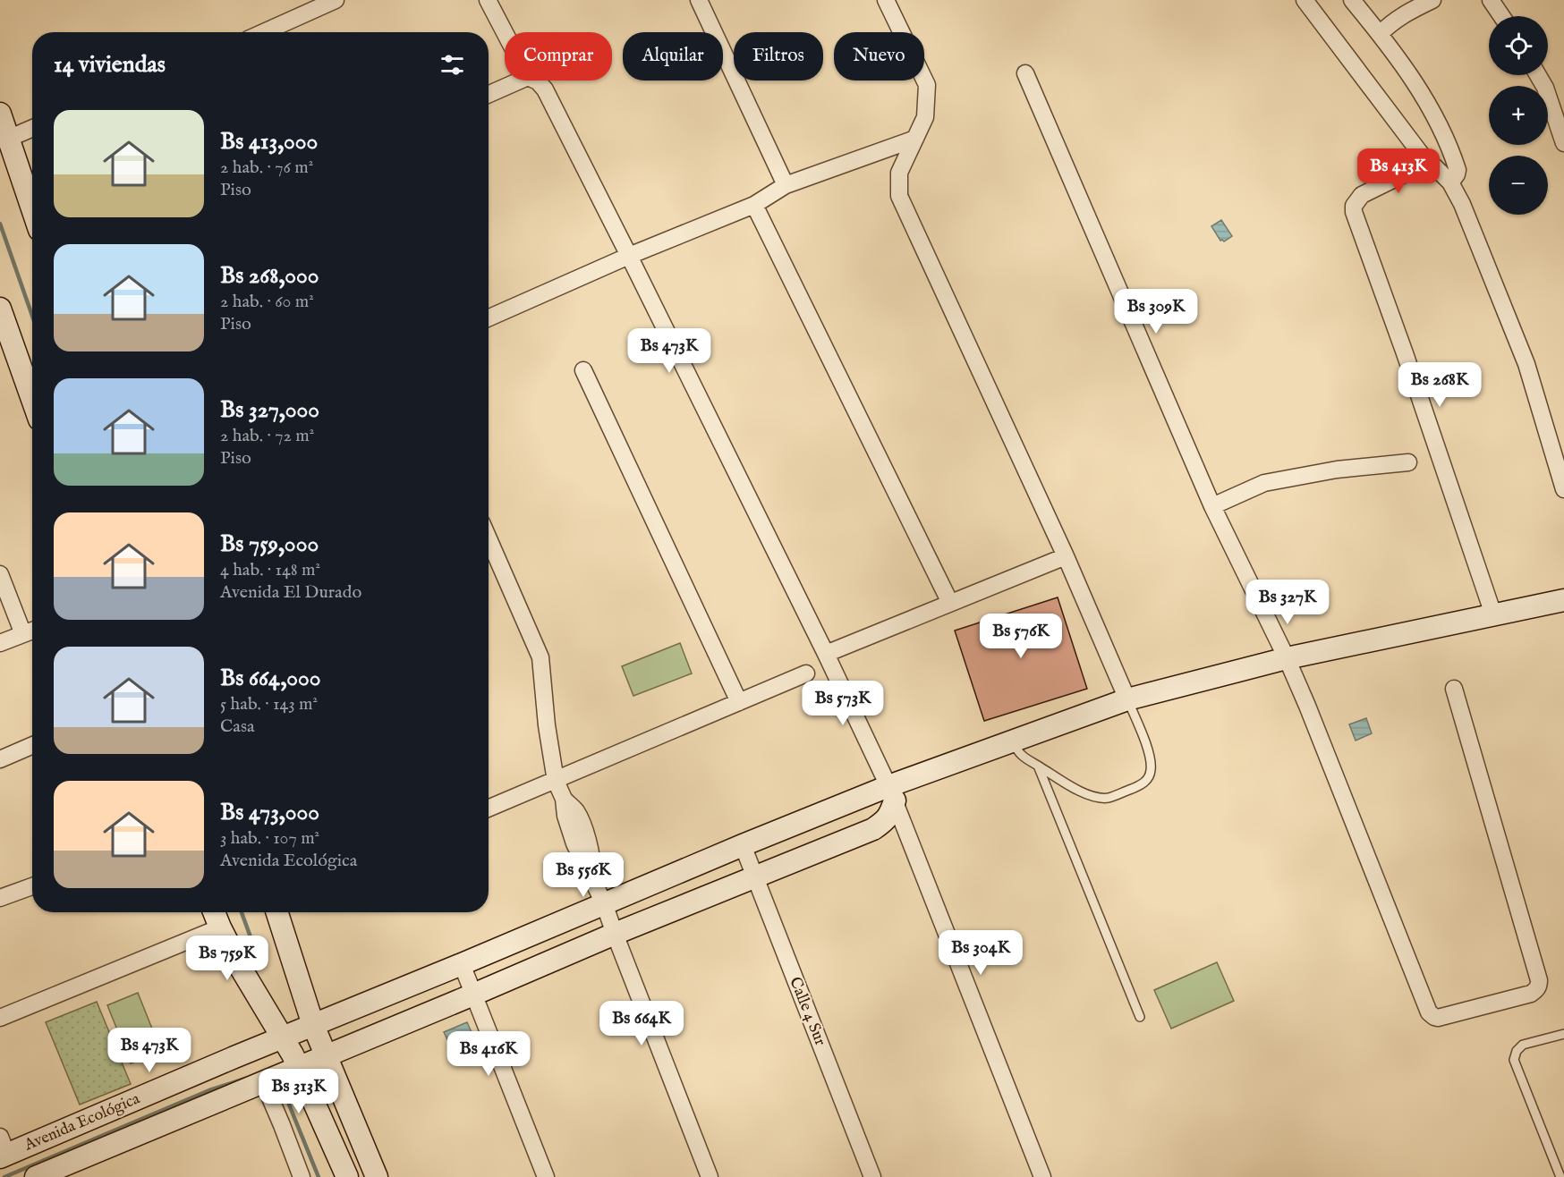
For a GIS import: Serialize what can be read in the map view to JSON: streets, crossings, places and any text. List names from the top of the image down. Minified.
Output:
{"streets":{"street":["Calle 4 Sur","Avenida Ecológica"]},"crossings":[["Calle 4 Sur","Avenida Ecológica"]],"page":{"map_buttons":["+","−"],"chip":["Comprar","Alquilar","Filtros","Nuevo"],"heading":"14 viviendas","list":[{"name":"Bs 413,000","note":"2 hab. · 76 m² · Piso"},{"name":"Bs 268,000","note":"2 hab. · 60 m² · Piso"},{"name":"Bs 327,000","note":"2 hab. · 72 m² · Piso"},{"name":"Bs 759,000","note":"4 hab. · 148 m² · Avenida El Durado"},{"name":"Bs 664,000","note":"5 hab. · 143 m² · Casa"},{"name":"Bs 473,000","note":"3 hab. · 107 m² · Avenida Ecológica"}],"price":["Bs 413K","Bs 309K","Bs 473K","Bs 268K","Bs 327K","Bs 576K","Bs 573K","Bs 556K","Bs 304K","Bs 759K","Bs 664K","Bs 473K","Bs 416K","Bs 313K"]}}
